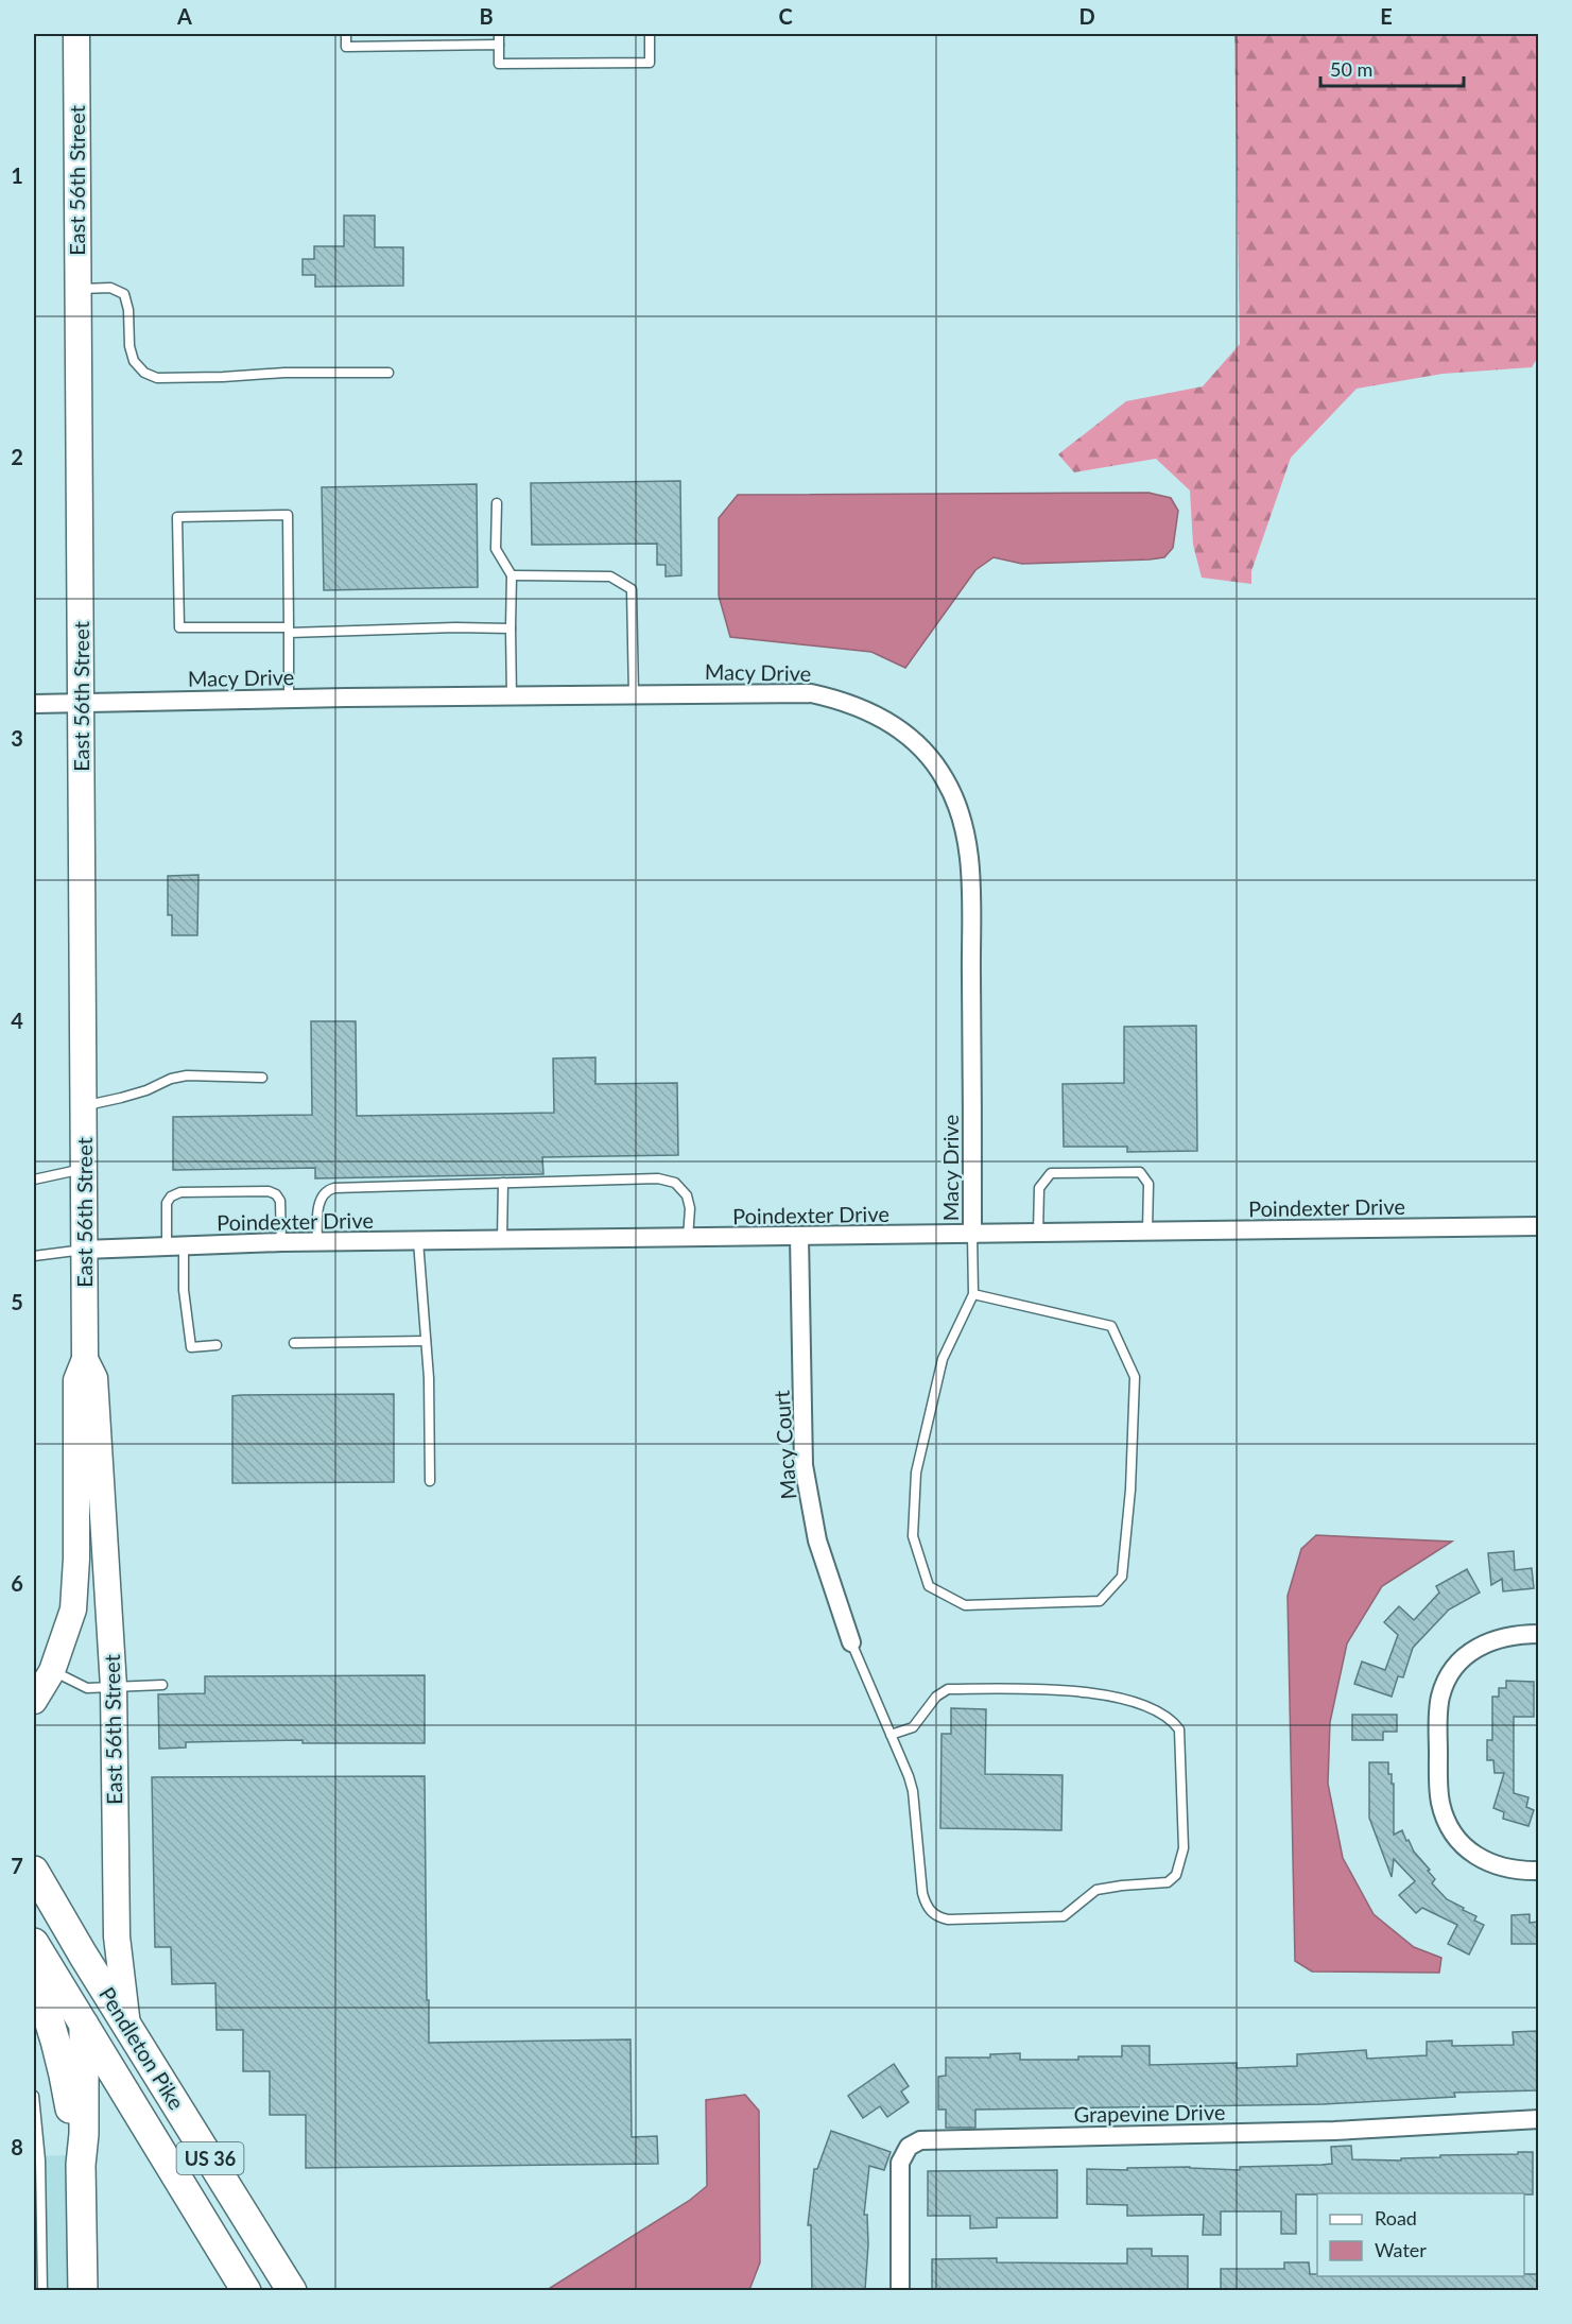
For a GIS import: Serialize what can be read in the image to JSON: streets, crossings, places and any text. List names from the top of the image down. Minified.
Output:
{"streets":{"main road":["East 56th Street","Pendleton Pike","US 36"],"street":["Macy Drive","Poindexter Drive","Macy Court","Grapevine Drive"]},"crossings":[["East 56th Street","Macy Drive"],["East 56th Street","Poindexter Drive"],["East 56th Street","Pendleton Pike"],["Macy Drive","Poindexter Drive"],["Poindexter Drive","Macy Court"]],"legend":["Road","Water"],"scale_bar":"50 m","grid":{"columns":["A","B","C","D","E"],"rows":["1","2","3","4","5","6","7","8"]}}
